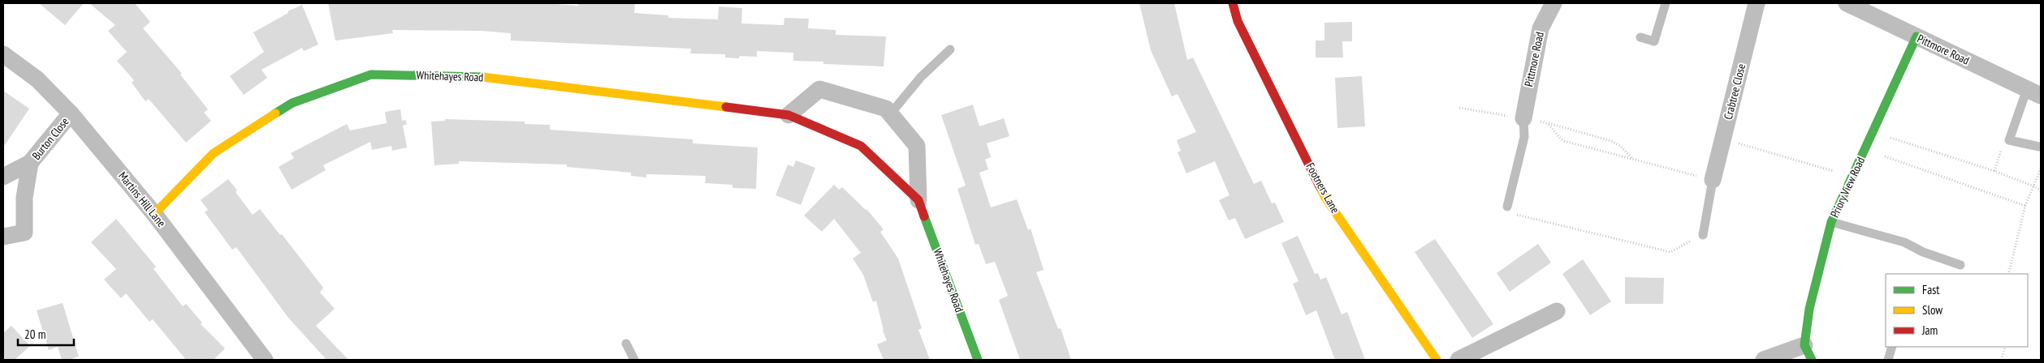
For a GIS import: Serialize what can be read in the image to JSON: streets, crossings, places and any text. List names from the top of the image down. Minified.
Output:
{"streets":{"street":["Pittmore Road","Whitehayes Road","Crabtree Close","Burton Close","Priory View Road","Footners Lane","Martins Hill Lane"]},"crossings":[["Pittmore Road","Priory View Road"],["Whitehayes Road","Martins Hill Lane"],["Burton Close","Martins Hill Lane"]],"legend":["Fast","Slow","Jam"],"scale_bar":"20 m"}
